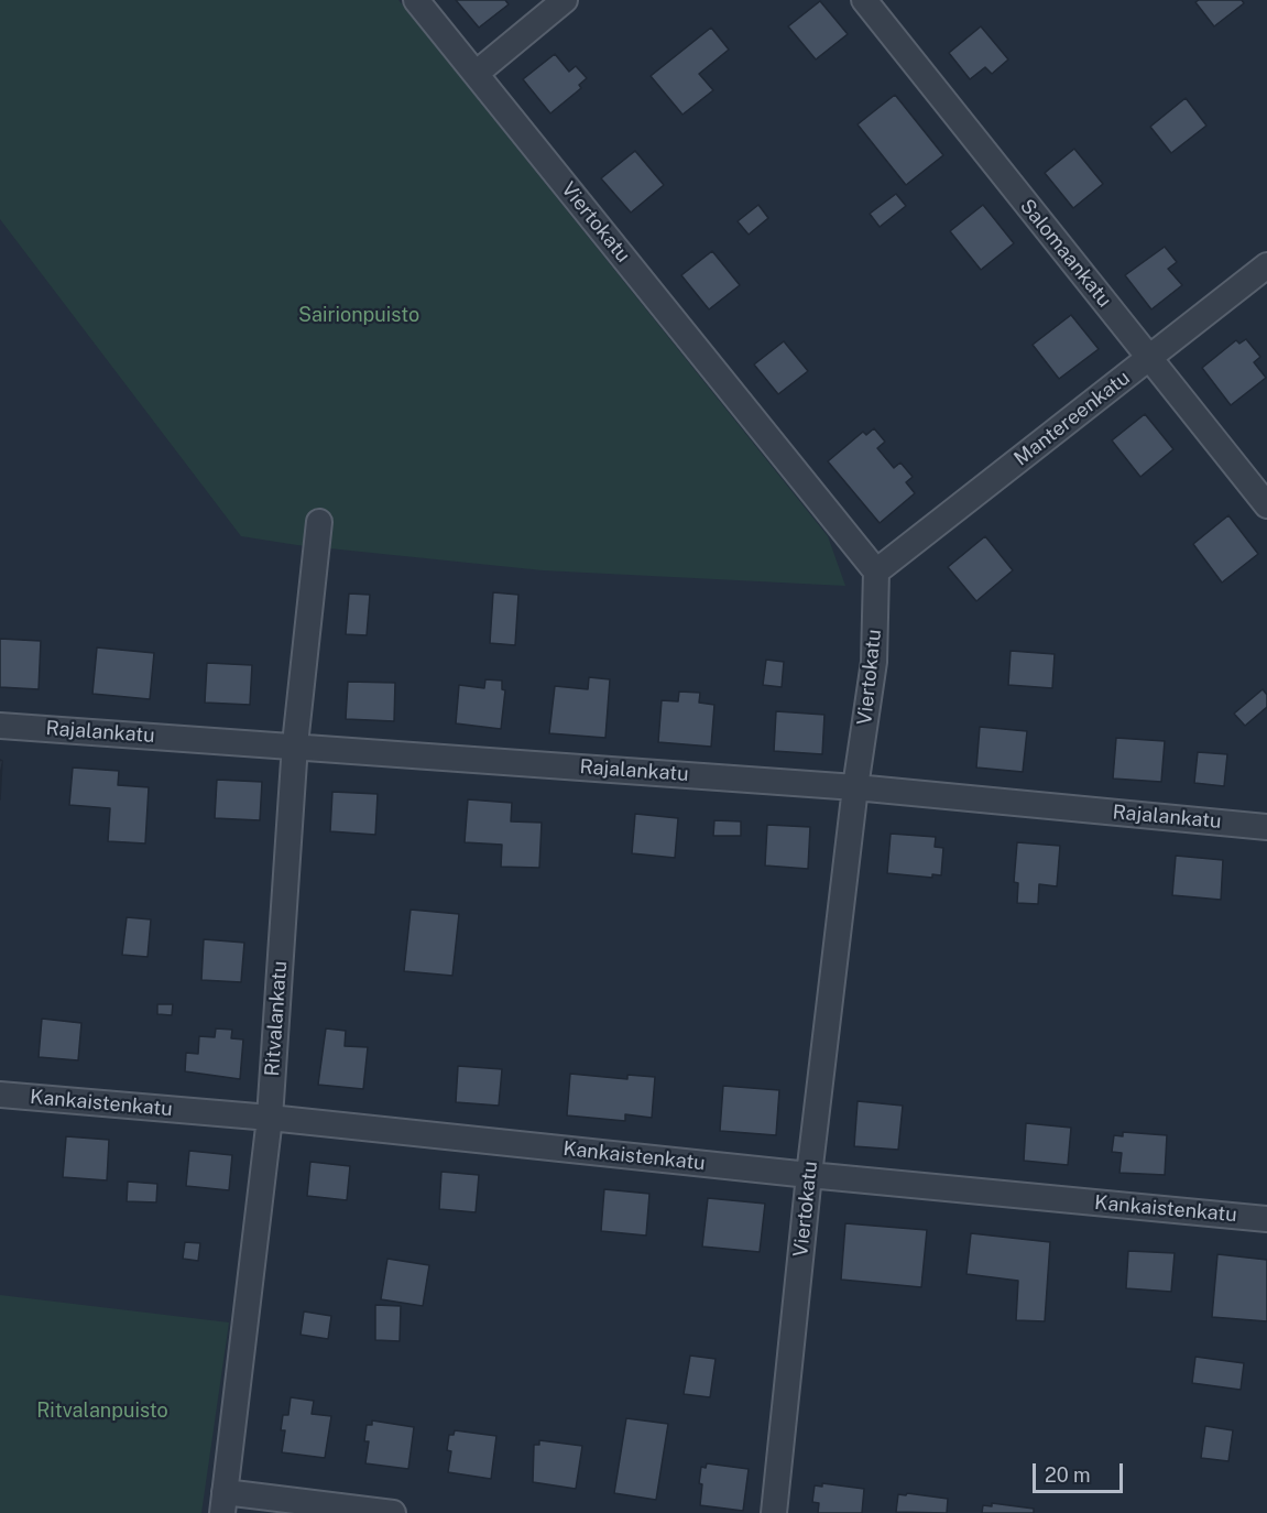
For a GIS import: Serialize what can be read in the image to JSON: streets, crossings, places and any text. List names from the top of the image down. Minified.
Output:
{"streets":{"street":["Viertokatu","Salomaankatu","Mantereenkatu","Rajalankatu","Ritvalankatu","Kankaistenkatu"]},"crossings":[["Viertokatu","Mantereenkatu"],["Viertokatu","Rajalankatu"],["Viertokatu","Kankaistenkatu"],["Salomaankatu","Mantereenkatu"],["Rajalankatu","Ritvalankatu"],["Ritvalankatu","Kankaistenkatu"]],"parks":["Sairionpuisto","Ritvalanpuisto"],"scale_bar":"20 m"}
